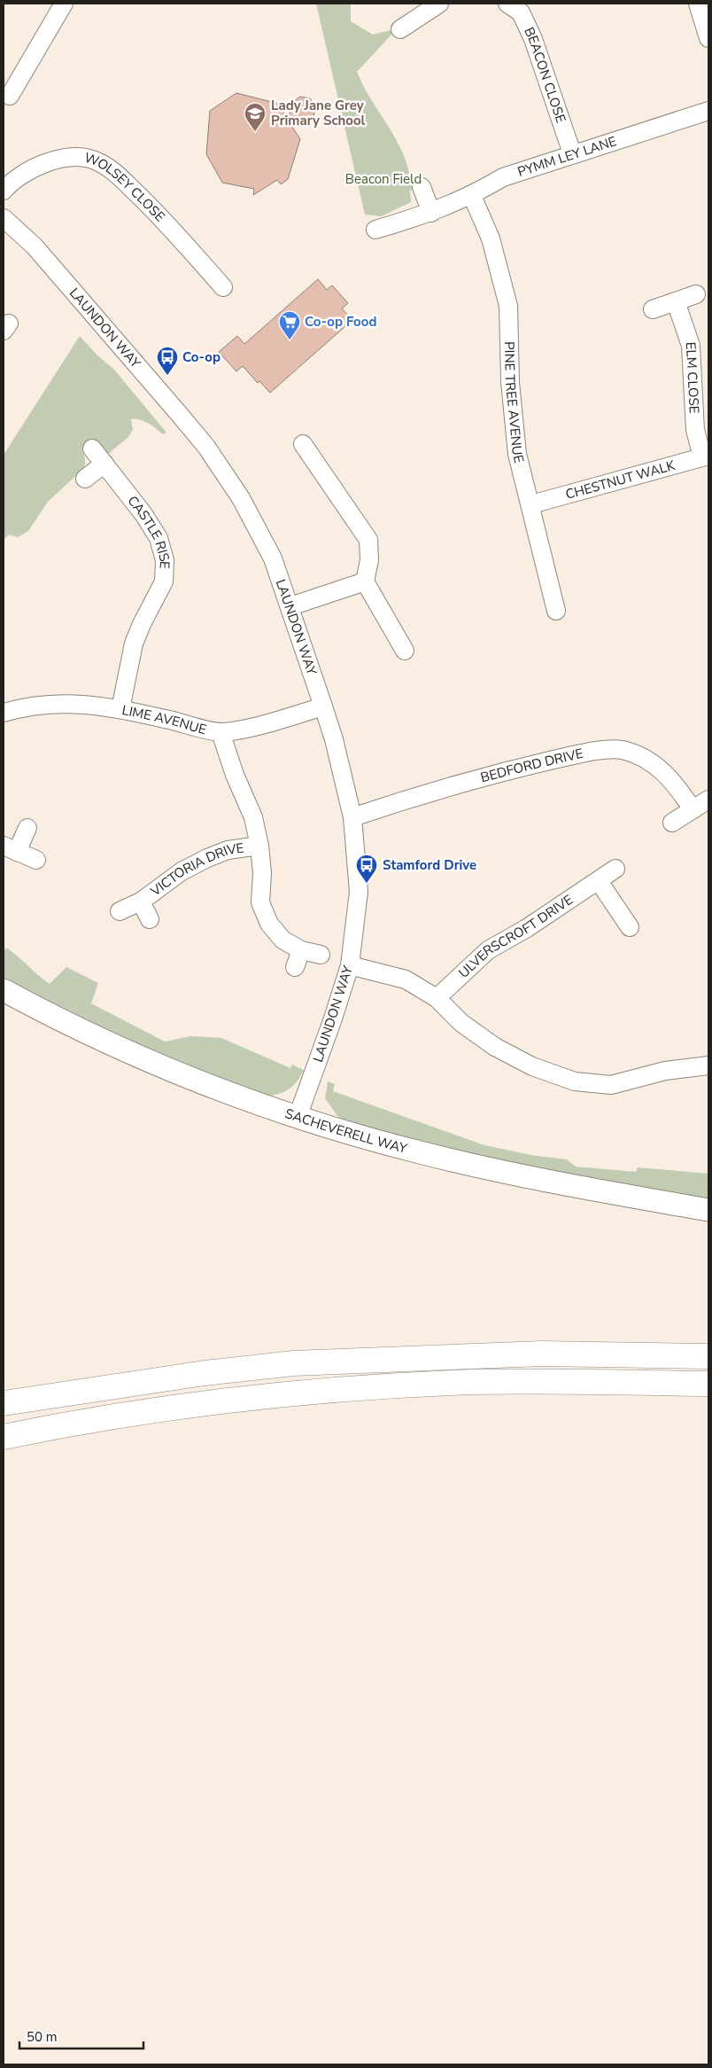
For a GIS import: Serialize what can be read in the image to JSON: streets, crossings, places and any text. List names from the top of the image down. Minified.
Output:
{"streets":{"street":["BEACON CLOSE","PYMM LEY LANE","WOLSEY CLOSE","LAUNDON WAY","ELM CLOSE","PINE TREE AVENUE","CHESTNUT WALK","CASTLE RISE","LIME AVENUE","BEDFORD DRIVE","VICTORIA DRIVE","ULVERSCROFT DRIVE","SACHEVERELL WAY"]},"crossings":[["BEACON CLOSE","PYMM LEY LANE"],["PYMM LEY LANE","PINE TREE AVENUE"],["LAUNDON WAY","LIME AVENUE"],["LAUNDON WAY","BEDFORD DRIVE"],["LAUNDON WAY","SACHEVERELL WAY"],["ELM CLOSE","CHESTNUT WALK"],["PINE TREE AVENUE","CHESTNUT WALK"],["CASTLE RISE","LIME AVENUE"],["LIME AVENUE","VICTORIA DRIVE"]],"parks":["Beacon Field"],"places":{"school or university":["Lady Jane Grey Primary School"],"supermarket":["Co-op Food"],"bus stop":["Co-op","Stamford Drive"]},"scale_bar":"50 m"}
